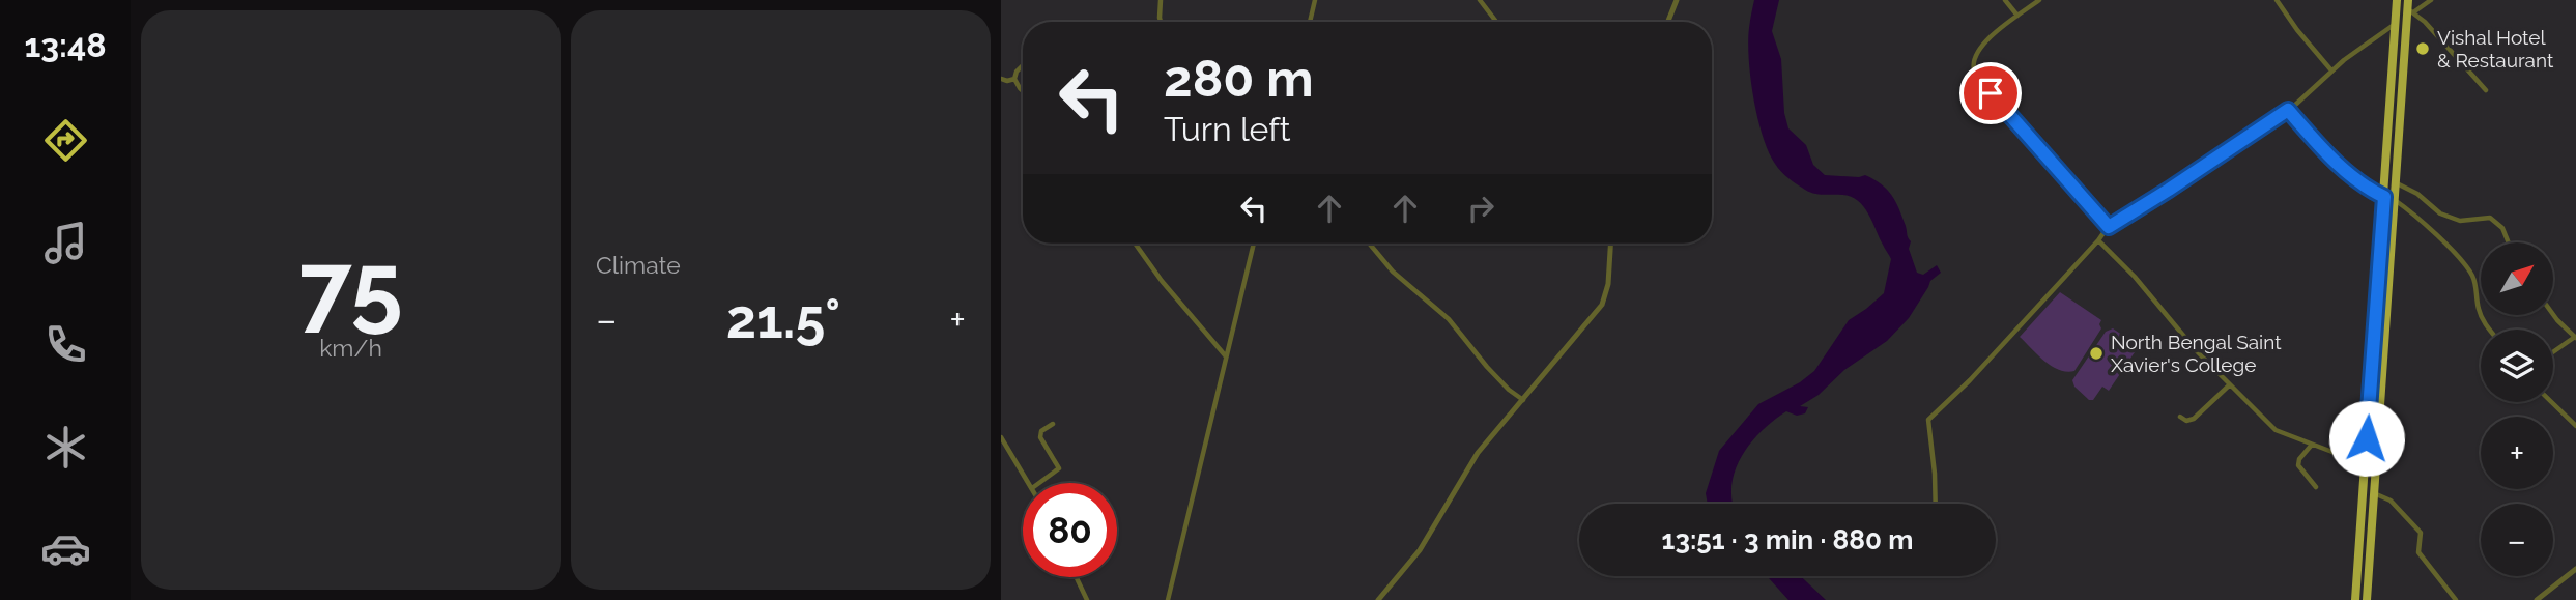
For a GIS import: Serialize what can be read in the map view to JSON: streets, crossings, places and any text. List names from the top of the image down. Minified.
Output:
{"places":["Vishal Hotel & Restaurant","North Bengal Saint Xavier's College"],"north":"top right","page":{"tabs":"13:48","tile":[["75","km/h"],"Climate"],"turn":["280 m","Turn left"],"map_buttons":["+","−"],"heat":["−","21.5°","+"],"limit":"80","trip":"13:51 · 3 min · 880 m"}}
